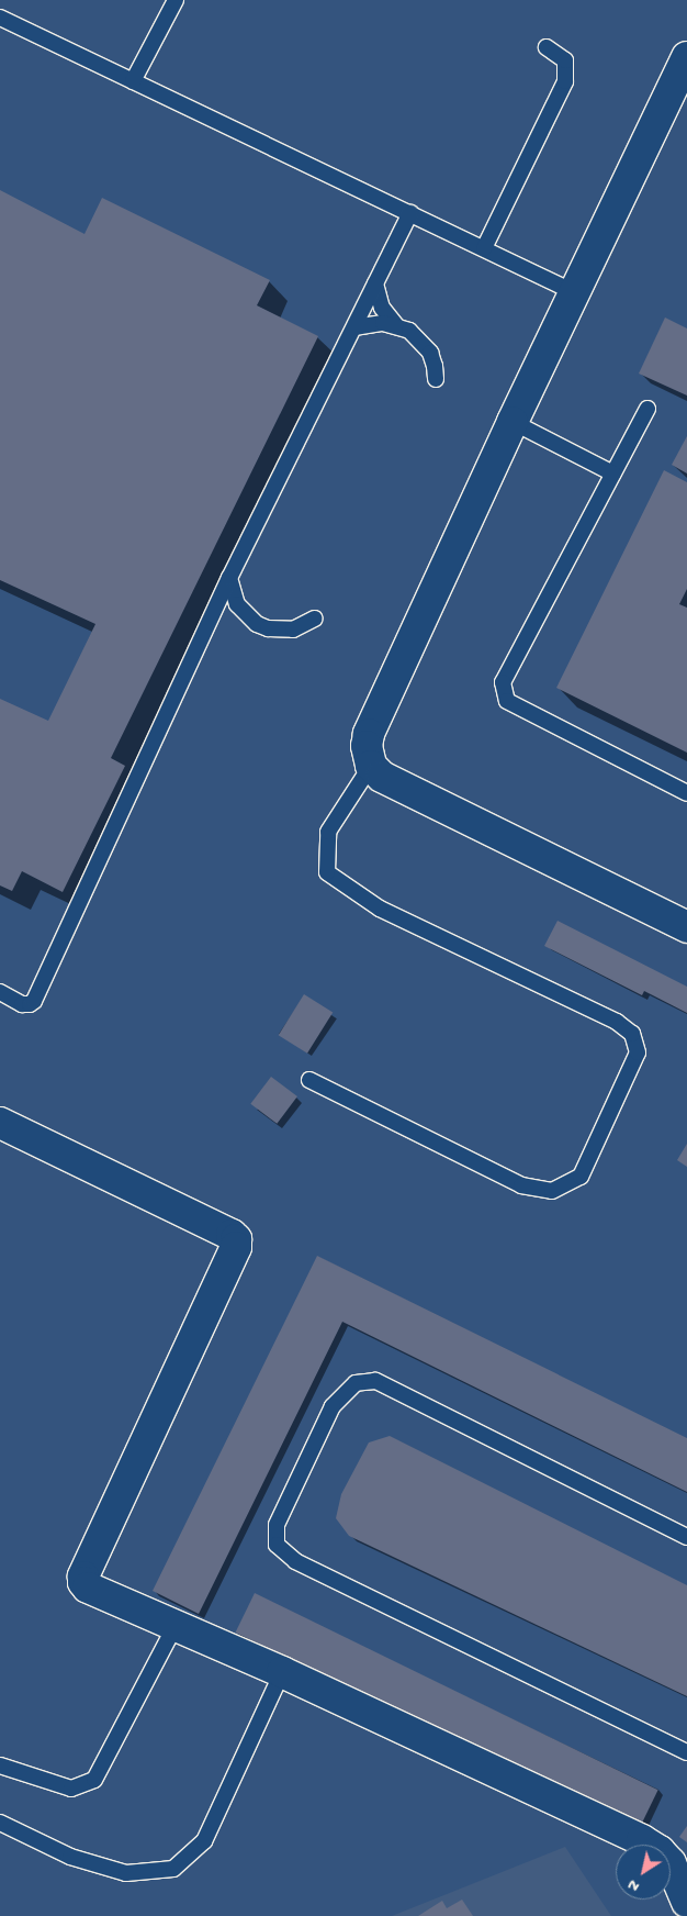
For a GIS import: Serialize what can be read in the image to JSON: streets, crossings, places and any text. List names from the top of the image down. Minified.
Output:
{"north":"bottom left"}
